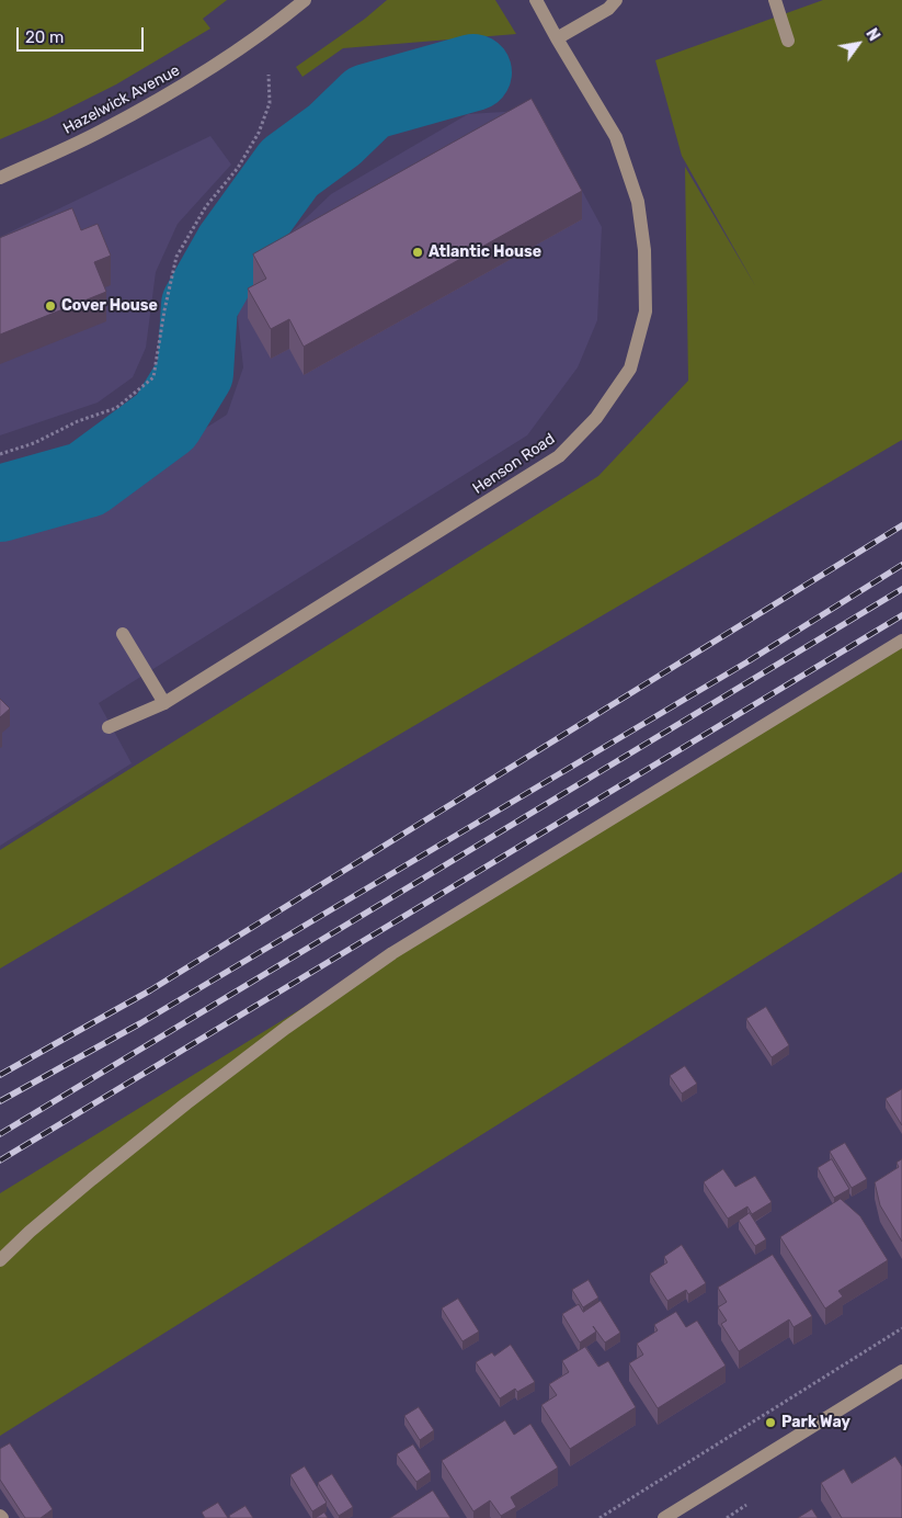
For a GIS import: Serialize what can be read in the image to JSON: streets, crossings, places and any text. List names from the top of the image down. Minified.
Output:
{"streets":{"street":["Hazelwick Avenue","Henson Road"]},"places":["Atlantic House","Cover House","Park Way"],"scale_bar":"20 m","north":"top right"}
